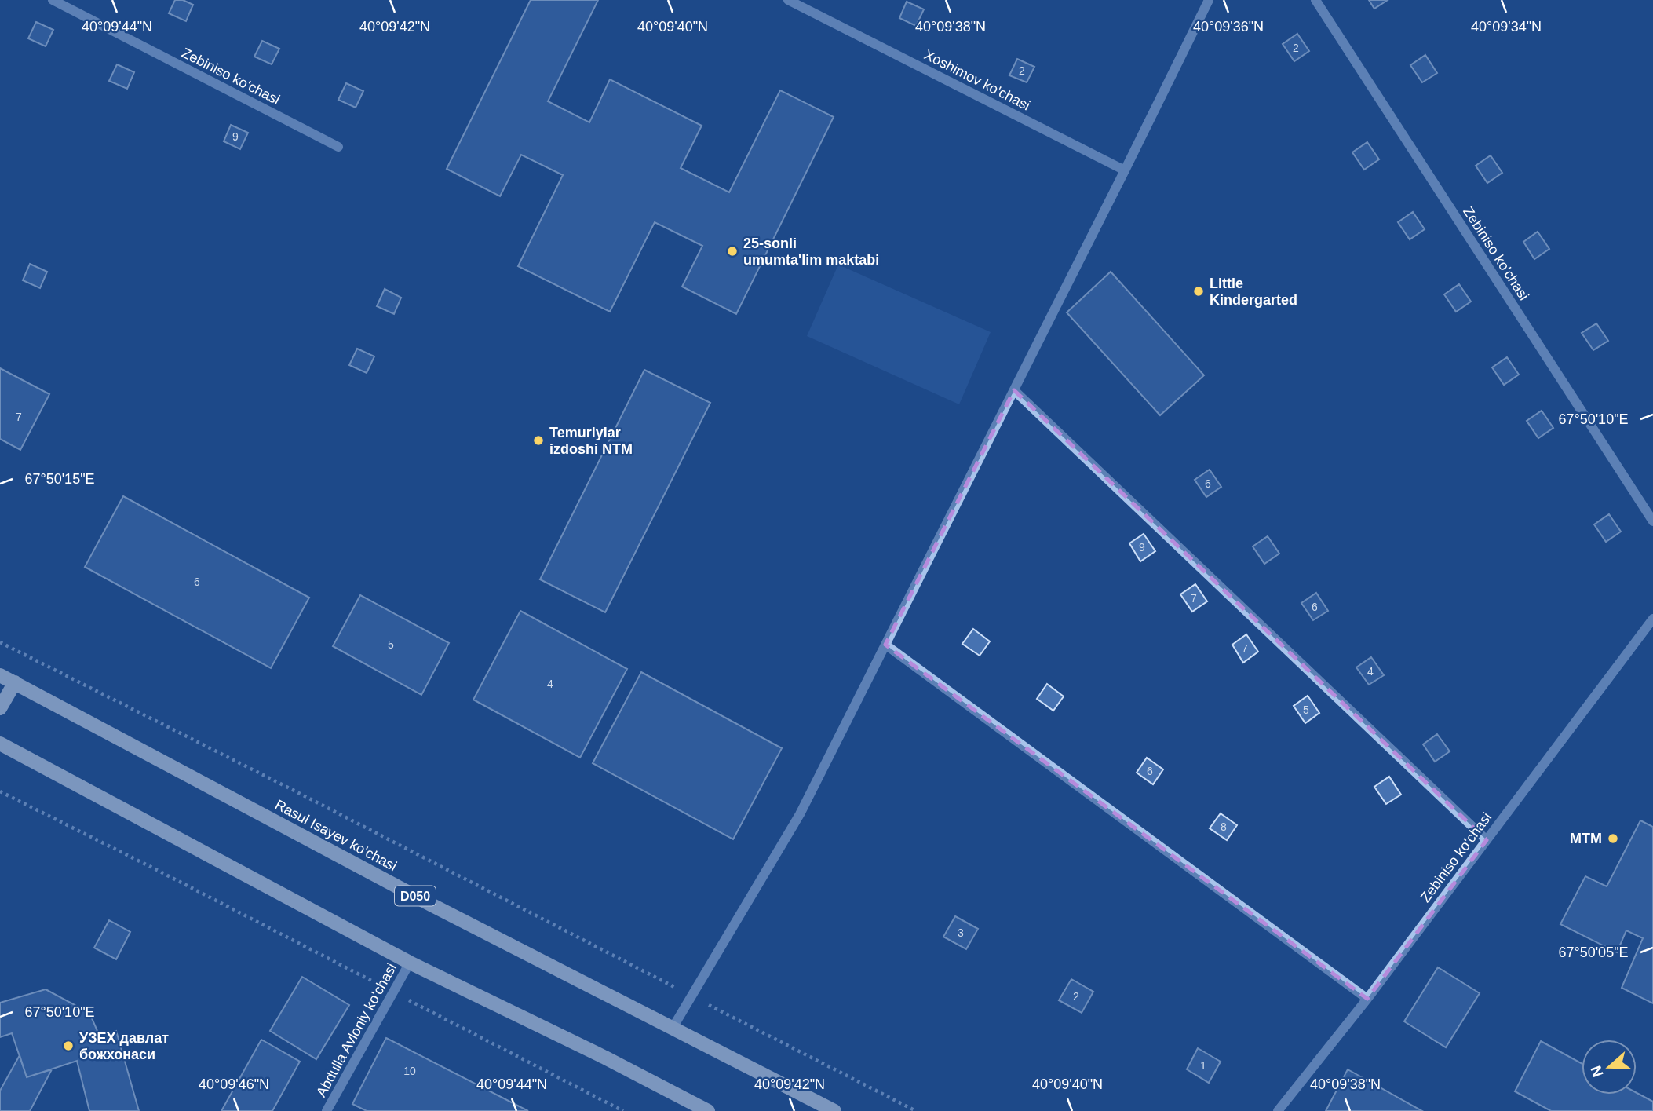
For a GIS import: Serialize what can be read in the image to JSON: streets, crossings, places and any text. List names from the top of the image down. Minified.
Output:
{"streets":{"main road":["Rasul Isayev ko'chasi","D050"],"street":["Zebiniso ko'chasi","Xoshimov ko'chasi","Abdulla Avloniy ko'chasi"]},"places":["25-sonli umumta'lim maktabi","Little Kindergarted","Temuriylar izdoshi NTM","MTM","УЗЕХ давлат божхонаси"],"house_numbers":["2","2","9","7","6","9","6","7","6","5","7","4","4","5","6","8","3","2","1","10"],"north":"left","coordinates":["40°09'44\"N","40°09'42\"N","40°09'40\"N","40°09'38\"N","40°09'36\"N","40°09'34\"N","67°50'10\"E","67°50'15\"E","67°50'05\"E","40°09'46\"N"]}
